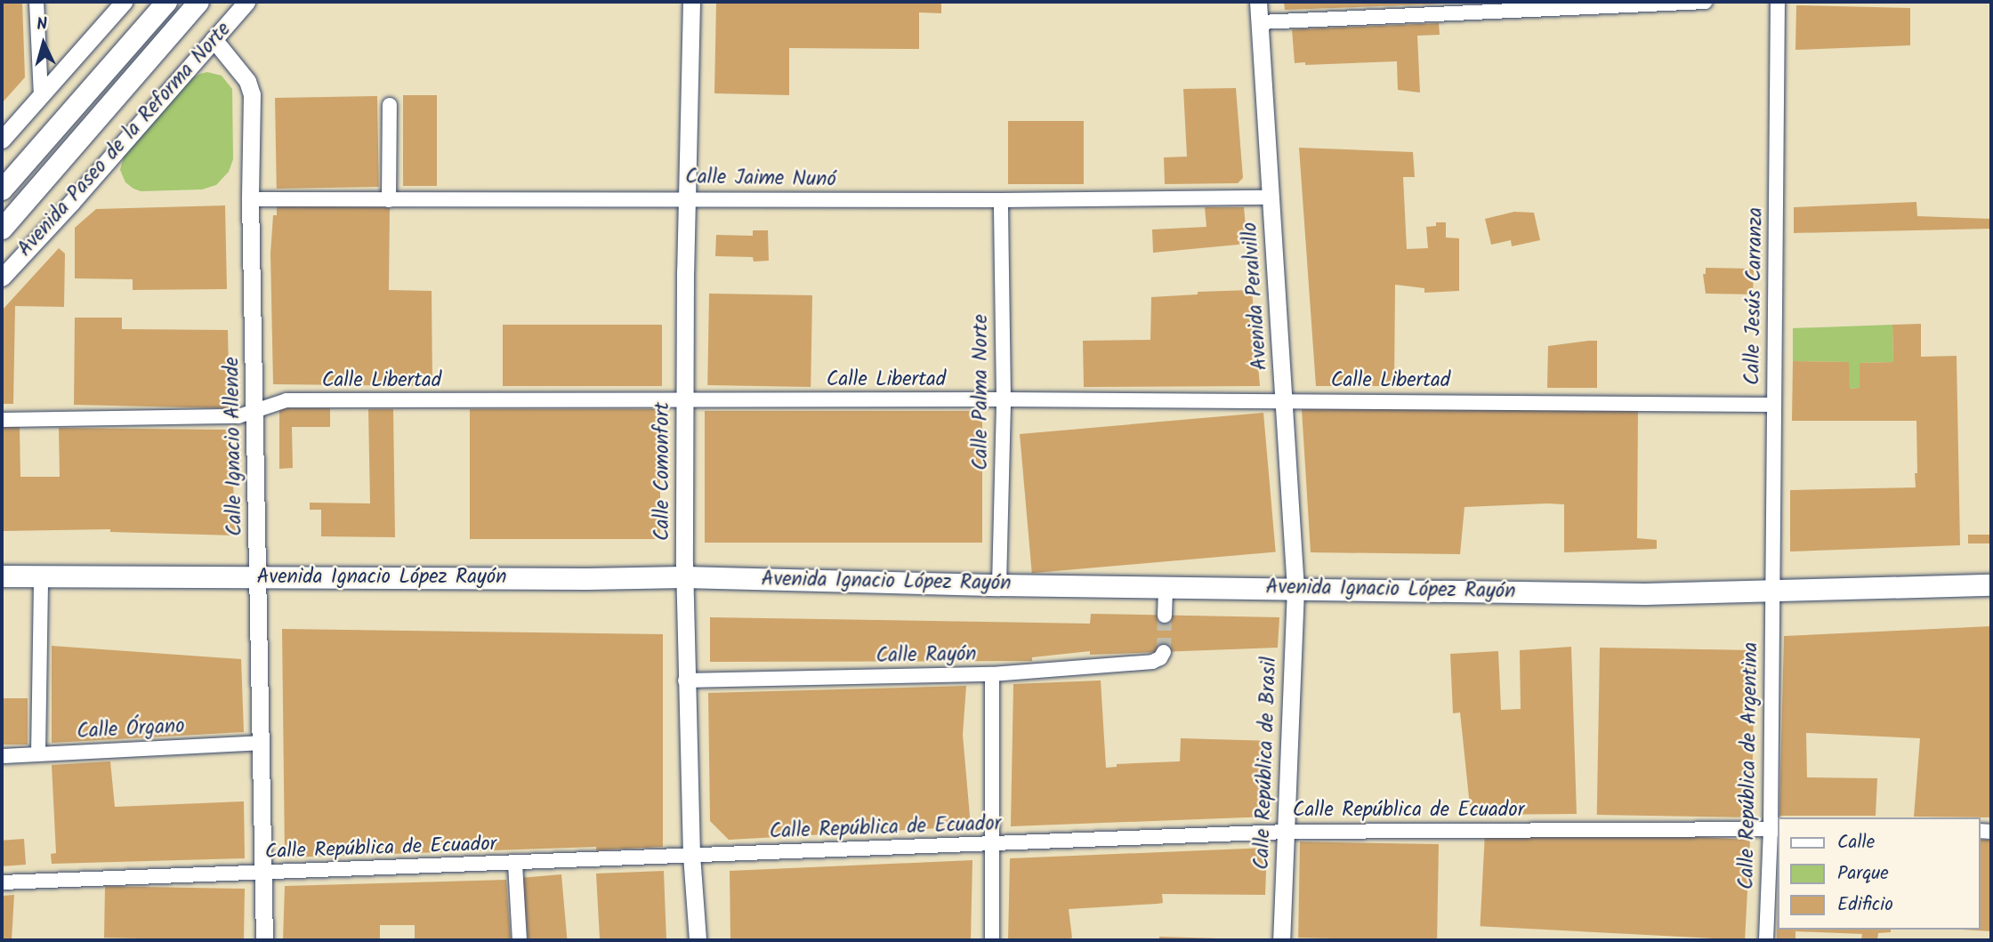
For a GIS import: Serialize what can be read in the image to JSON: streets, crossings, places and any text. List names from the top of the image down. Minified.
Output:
{"streets":{"main road":["Avenida Paseo de la Reforma Norte","Avenida Ignacio López Rayón"],"street":["Calle Jaime Nunó","Avenida Peralvillo","Calle Jesús Carranza","Calle Libertad","Calle Palma Norte","Calle Ignacio Allende","Calle Comonfort","Calle Rayón","Calle Órgano","Calle República de Brasil","Calle República de Argentina","Calle República de Ecuador"]},"crossings":[["Avenida Paseo de la Reforma Norte","Calle Ignacio Allende"],["Calle Jaime Nunó","Avenida Peralvillo"],["Calle Jaime Nunó","Calle Palma Norte"],["Calle Jaime Nunó","Calle Ignacio Allende"],["Calle Jaime Nunó","Calle Comonfort"],["Avenida Peralvillo","Calle Libertad"],["Avenida Peralvillo","Avenida Ignacio López Rayón"],["Avenida Peralvillo","Calle República de Brasil"],["Calle Jesús Carranza","Calle Libertad"],["Calle Jesús Carranza","Avenida Ignacio López Rayón"],["Calle Jesús Carranza","Calle República de Argentina"],["Calle Libertad","Calle Palma Norte"],["Calle Libertad","Calle Ignacio Allende"],["Calle Libertad","Calle Comonfort"],["Calle Palma Norte","Avenida Ignacio López Rayón"],["Calle Ignacio Allende","Avenida Ignacio López Rayón"],["Calle Ignacio Allende","Calle Órgano"],["Calle Ignacio Allende","Calle República de Ecuador"],["Calle Comonfort","Avenida Ignacio López Rayón"],["Calle Comonfort","Calle Rayón"],["Calle Comonfort","Calle República de Ecuador"],["Avenida Ignacio López Rayón","Calle República de Brasil"],["Avenida Ignacio López Rayón","Calle República de Argentina"],["Calle República de Brasil","Calle República de Ecuador"],["Calle República de Argentina","Calle República de Ecuador"]],"legend":["Calle","Parque","Edificio"],"north":"top"}
